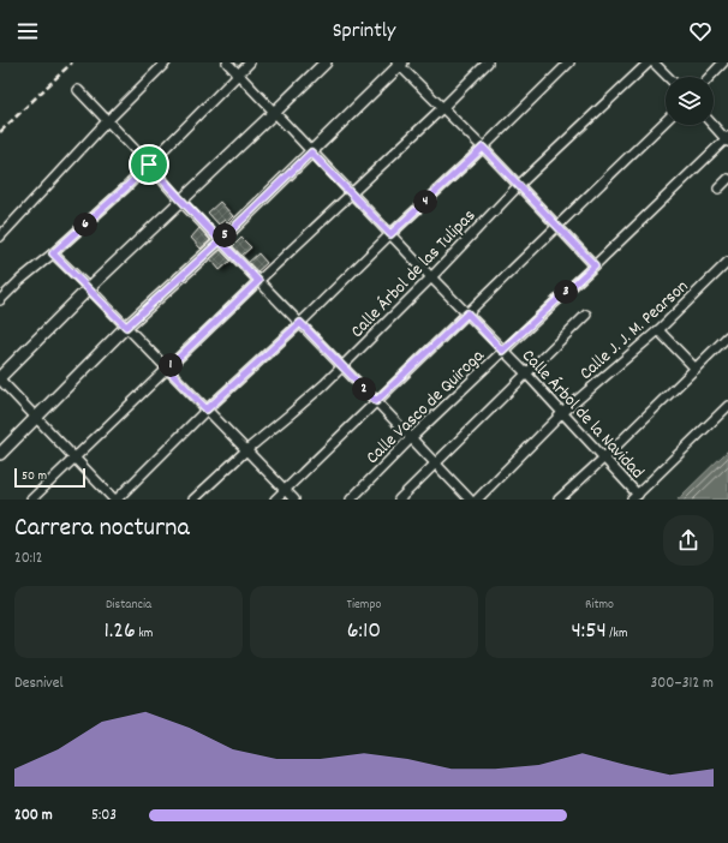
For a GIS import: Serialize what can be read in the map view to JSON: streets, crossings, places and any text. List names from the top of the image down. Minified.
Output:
{"streets":{"street":["Calle Árbol de las Tulipas","Calle J. J. M. Pearson","Calle Vasco de Quiroga","Calle Árbol de la Navidad"]},"crossings":[["Calle Árbol de las Tulipas","Calle Árbol de la Navidad"],["Calle J. J. M. Pearson","Calle Árbol de la Navidad"],["Calle Vasco de Quiroga","Calle Árbol de la Navidad"]],"scale_bar":"50 m","page":{"header":"Sprintly","pins":["4","6","5","3","1","2"],"scale":"50 m","heading":["Carrera nocturna","20:12"],"stats":[["Distancia","1.26 km"],["Tiempo","6:10"],["Ritmo","4:54 /km"]],"chart":["Desnivel","300–312 m"],"list":[{"name":"200 m","note":"5:03"}]}}
